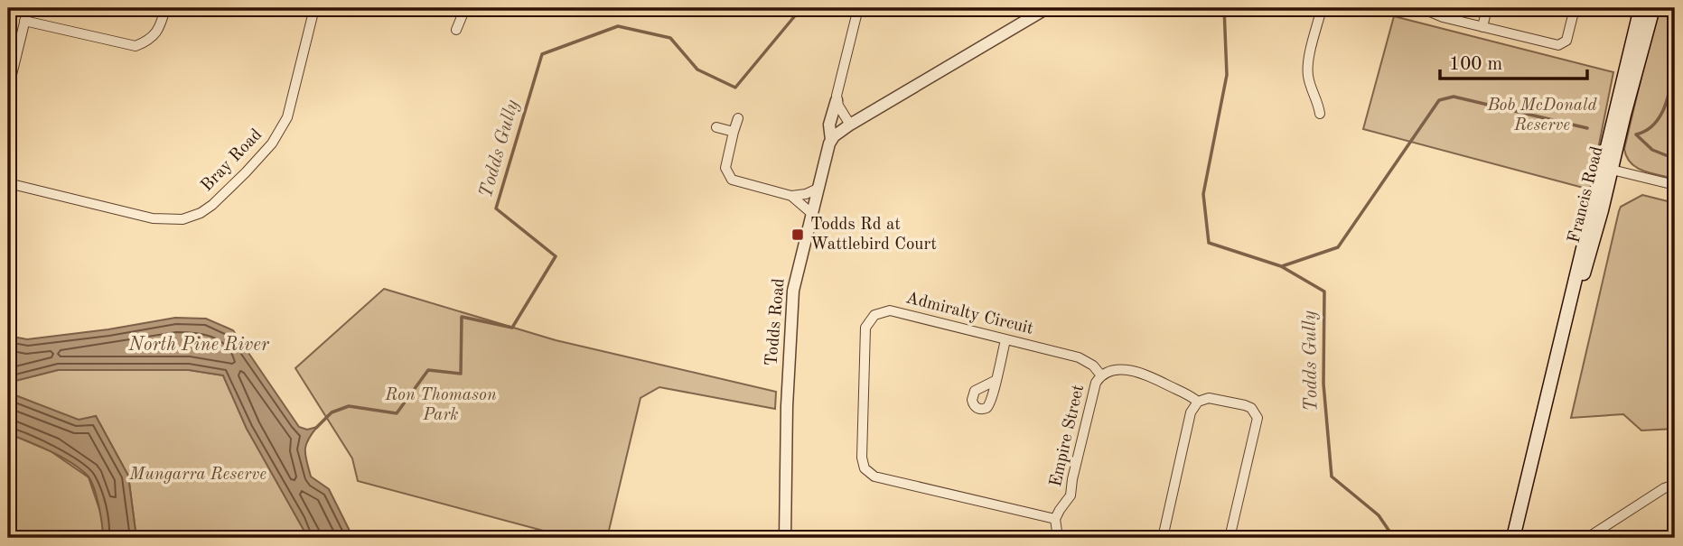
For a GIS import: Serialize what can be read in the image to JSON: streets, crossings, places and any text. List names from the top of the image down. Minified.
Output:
{"streets":{"main road":["Francis Road"],"street":["Bray Road","Admiralty Circuit","Todds Road","Empire Street"]},"crossings":[["Admiralty Circuit","Empire Street"]],"water":["Todds Gully","North Pine River"],"parks":["Bob McDonald Reserve","Ron Thomason Park","Mungarra Reserve"],"places":{"transit":["Todds Rd at Wattlebird Court"]},"scale_bar":"100 m"}
